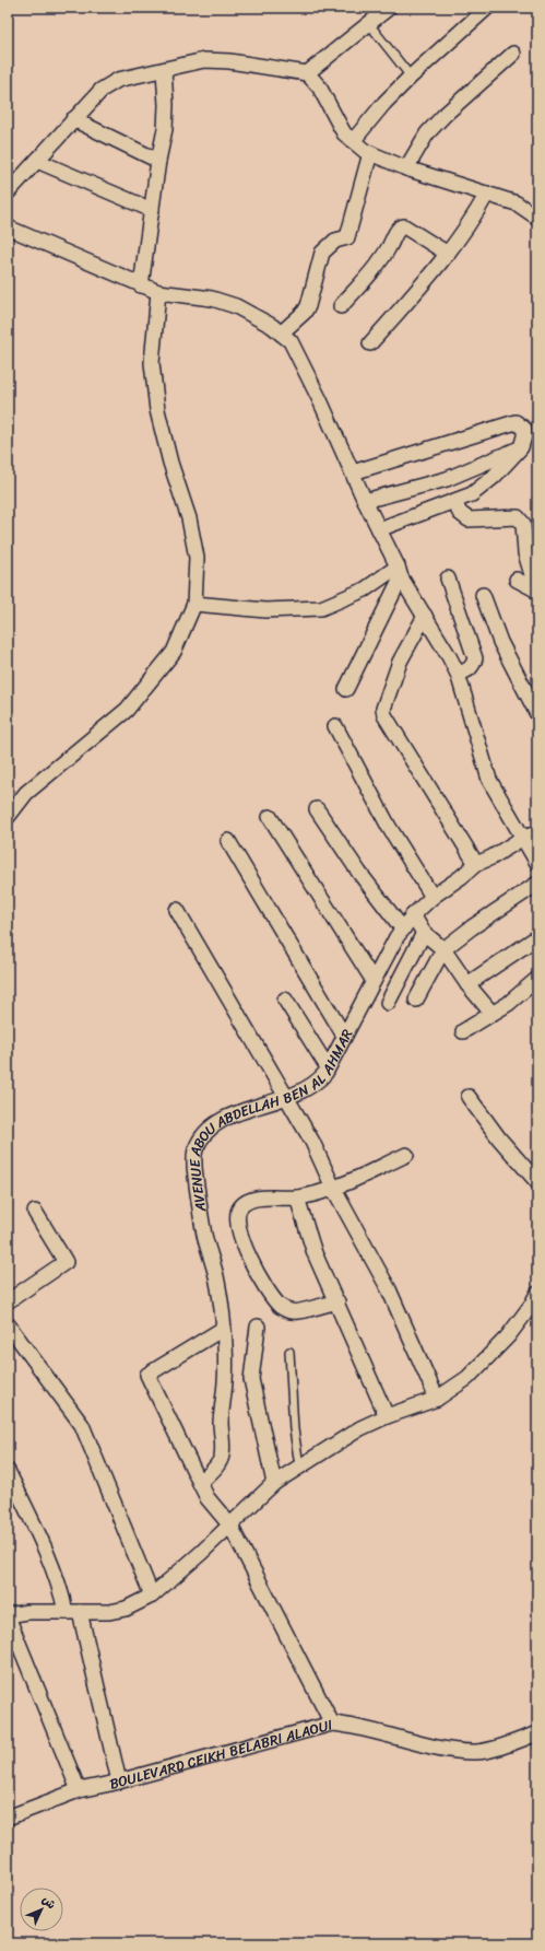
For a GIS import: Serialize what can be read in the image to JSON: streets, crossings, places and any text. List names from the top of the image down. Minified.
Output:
{"streets":{"street":["AVENUE ABOU ABDELLAH BEN AL AHMAR","BOULEVARD CEIKH BELABRI ALAOUI"]},"north":"top right"}
